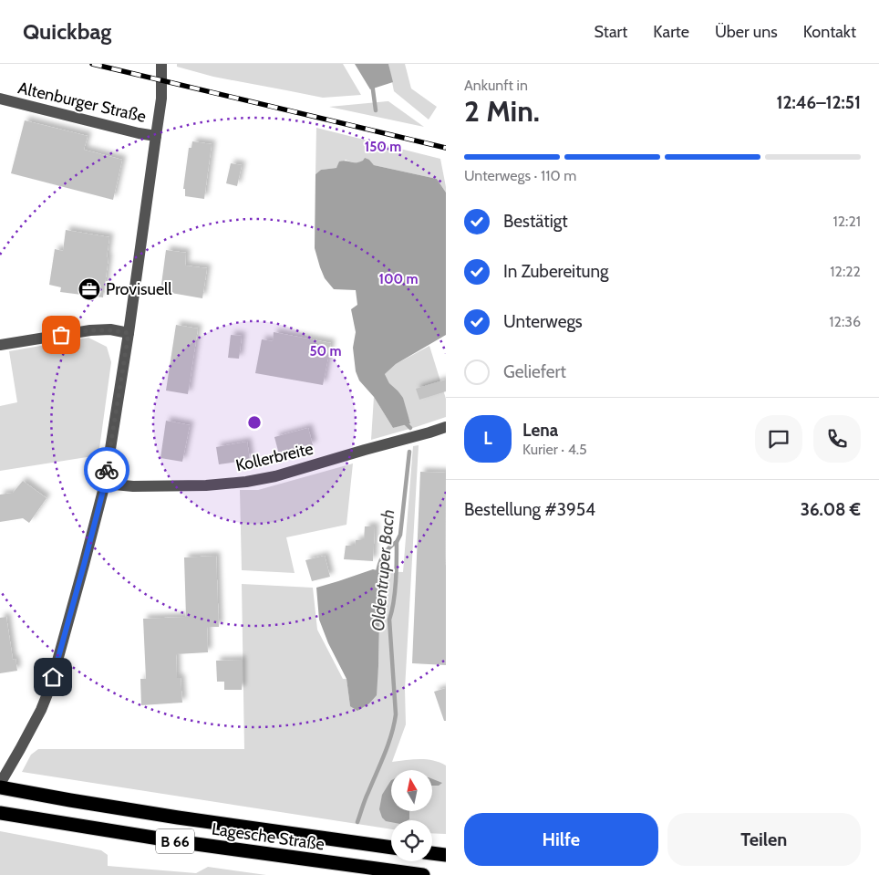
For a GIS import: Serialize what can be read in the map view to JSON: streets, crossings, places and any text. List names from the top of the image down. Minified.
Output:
{"streets":{"highway":["Lagesche Straße","B 66"],"street":["Altenburger Straße","Kollerbreite"]},"water":["Oldentruper Bach"],"places":{"office":["Provisuell"]},"north":"top","page":{"header":"Quickbag","nav":["Start","Karte","Über uns","Kontakt"],"heading":["2 Min.","Ankunft in","12:46–12:51"],"panel":["Lena","Kurier · 4.5","Bestellung #3954","36.08 €"],"bar":"Unterwegs · 110 m","list":[["Bestätigt","12:21"],["In Zubereitung","12:22"],["Unterwegs","12:36"],"Geliefert"],"round":"L","buttons":["Hilfe","Teilen"]},"rings":["150 m","100 m","50 m"]}
